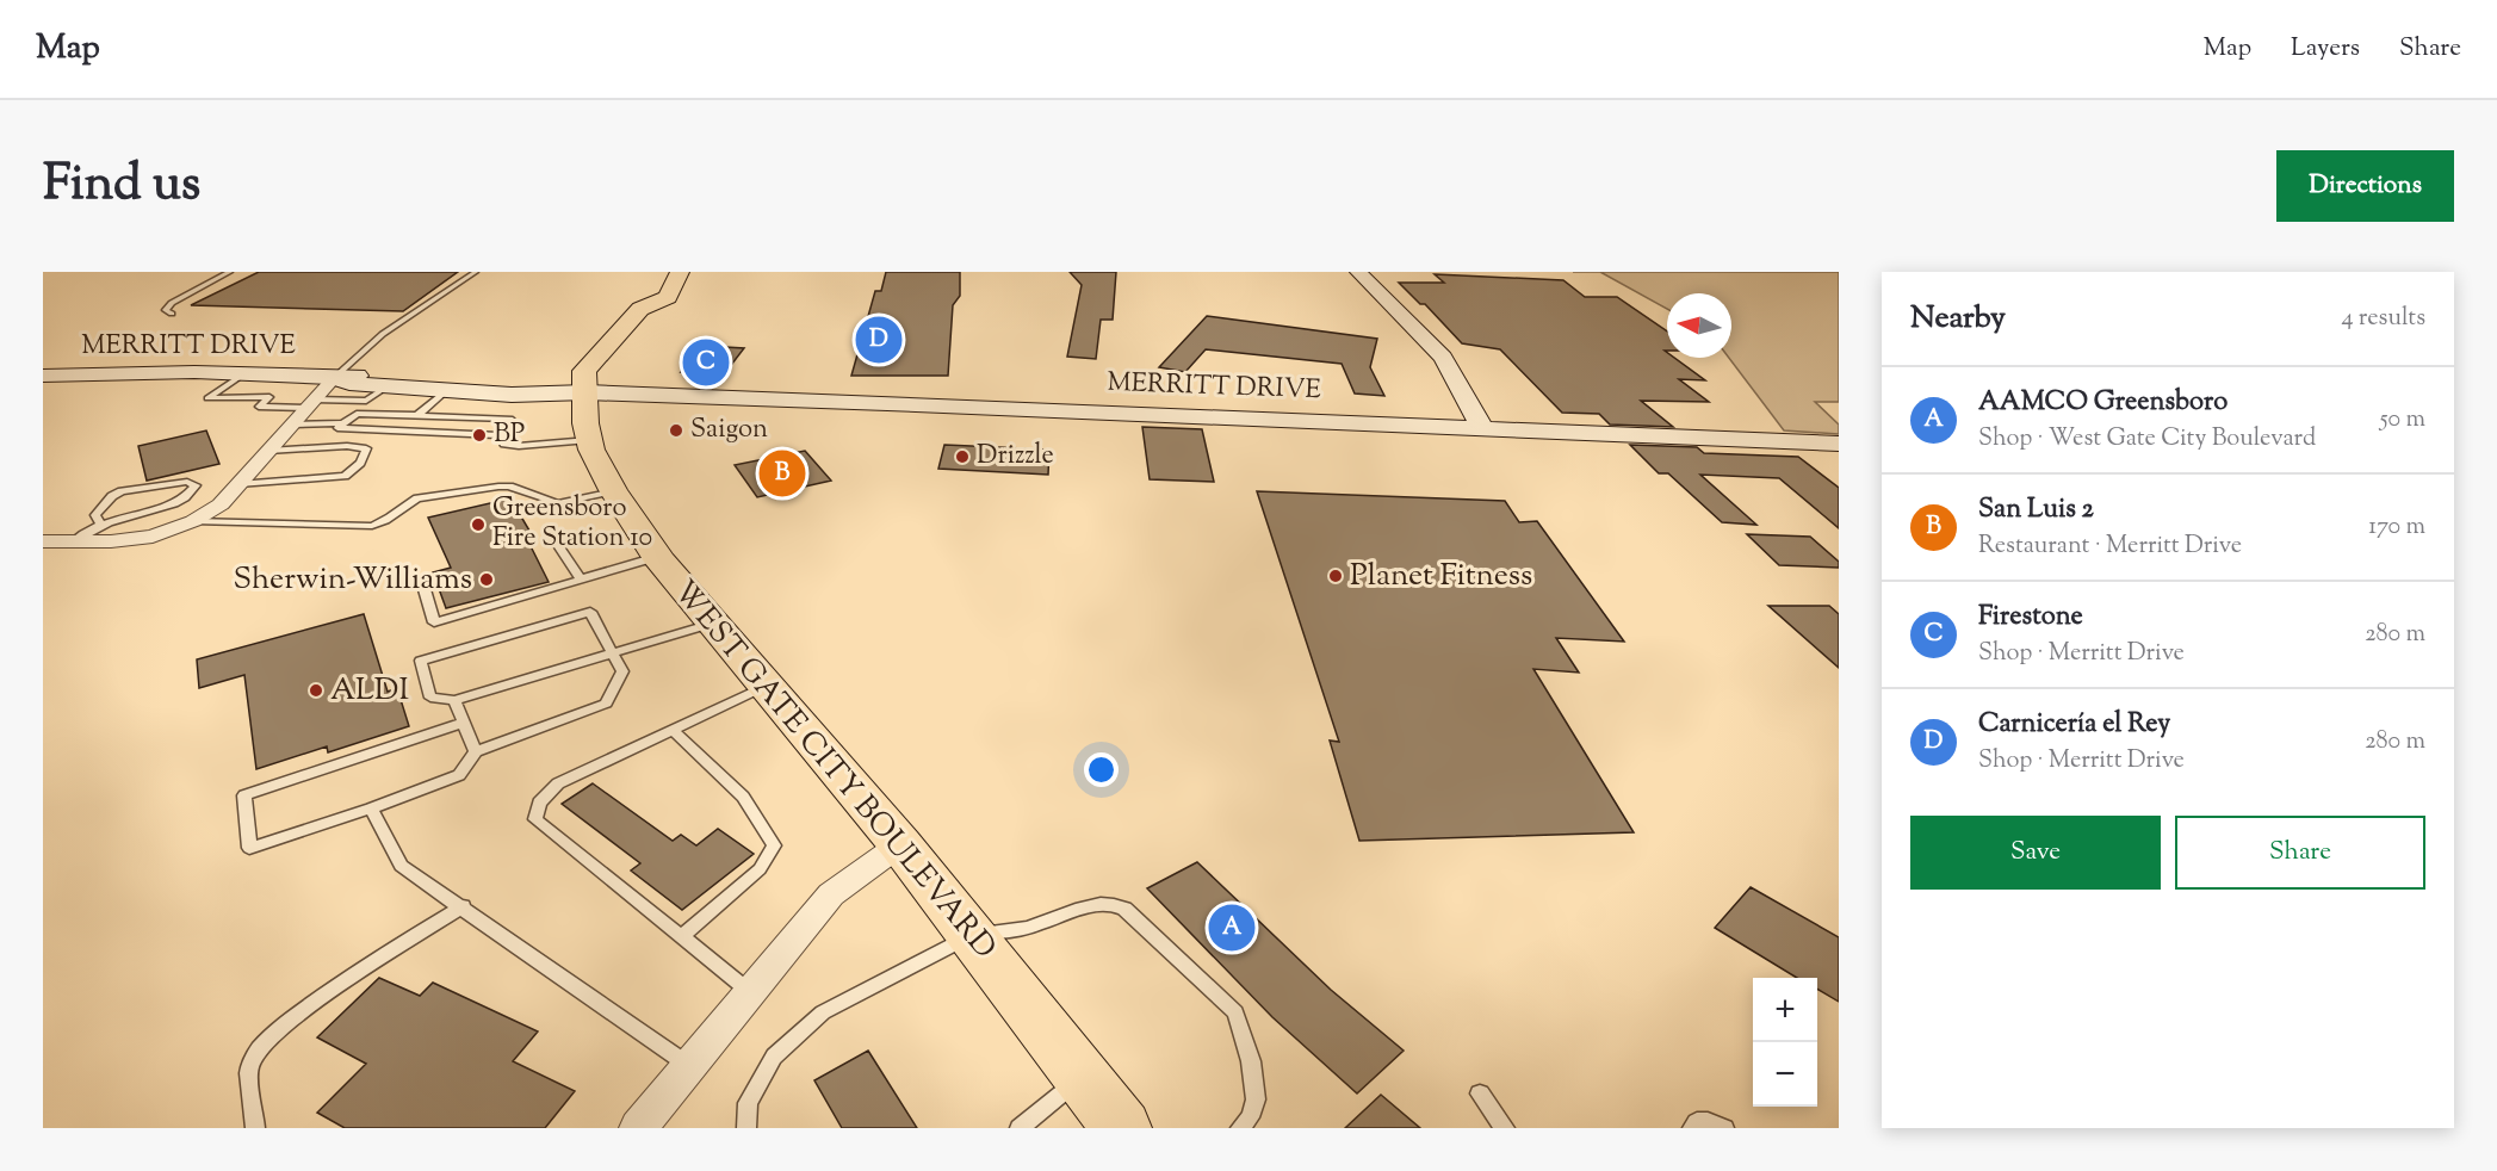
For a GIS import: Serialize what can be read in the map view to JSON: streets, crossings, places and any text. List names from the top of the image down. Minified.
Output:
{"streets":{"main road":["WEST GATE CITY BOULEVARD"],"street":["MERRITT DRIVE"]},"crossings":[["MERRITT DRIVE","WEST GATE CITY BOULEVARD"]],"places":["Saigon","BP","Drizzle","Greensboro Fire Station 10","Planet Fitness","Sherwin-Williams","ALDI"],"north":"left","page":{"header":"Map","nav":["Map","Layers","Share"],"title":"Find us","buttons":["Directions",["Save","Share"]],"heading":["Nearby","4 results"],"pins":["D","C","B","A"],"list":[{"mark":"A","name":"AAMCO Greensboro","note":"Shop · West Gate City Boulevard","value":"50 m"},{"mark":"B","name":"San Luis 2","note":"Restaurant · Merritt Drive","value":"170 m"},{"mark":"C","name":"Firestone","note":"Shop · Merritt Drive","value":"280 m"},{"mark":"D","name":"Carnicería el Rey","note":"Shop · Merritt Drive","value":"280 m"}],"map_buttons":["+","−"]}}
